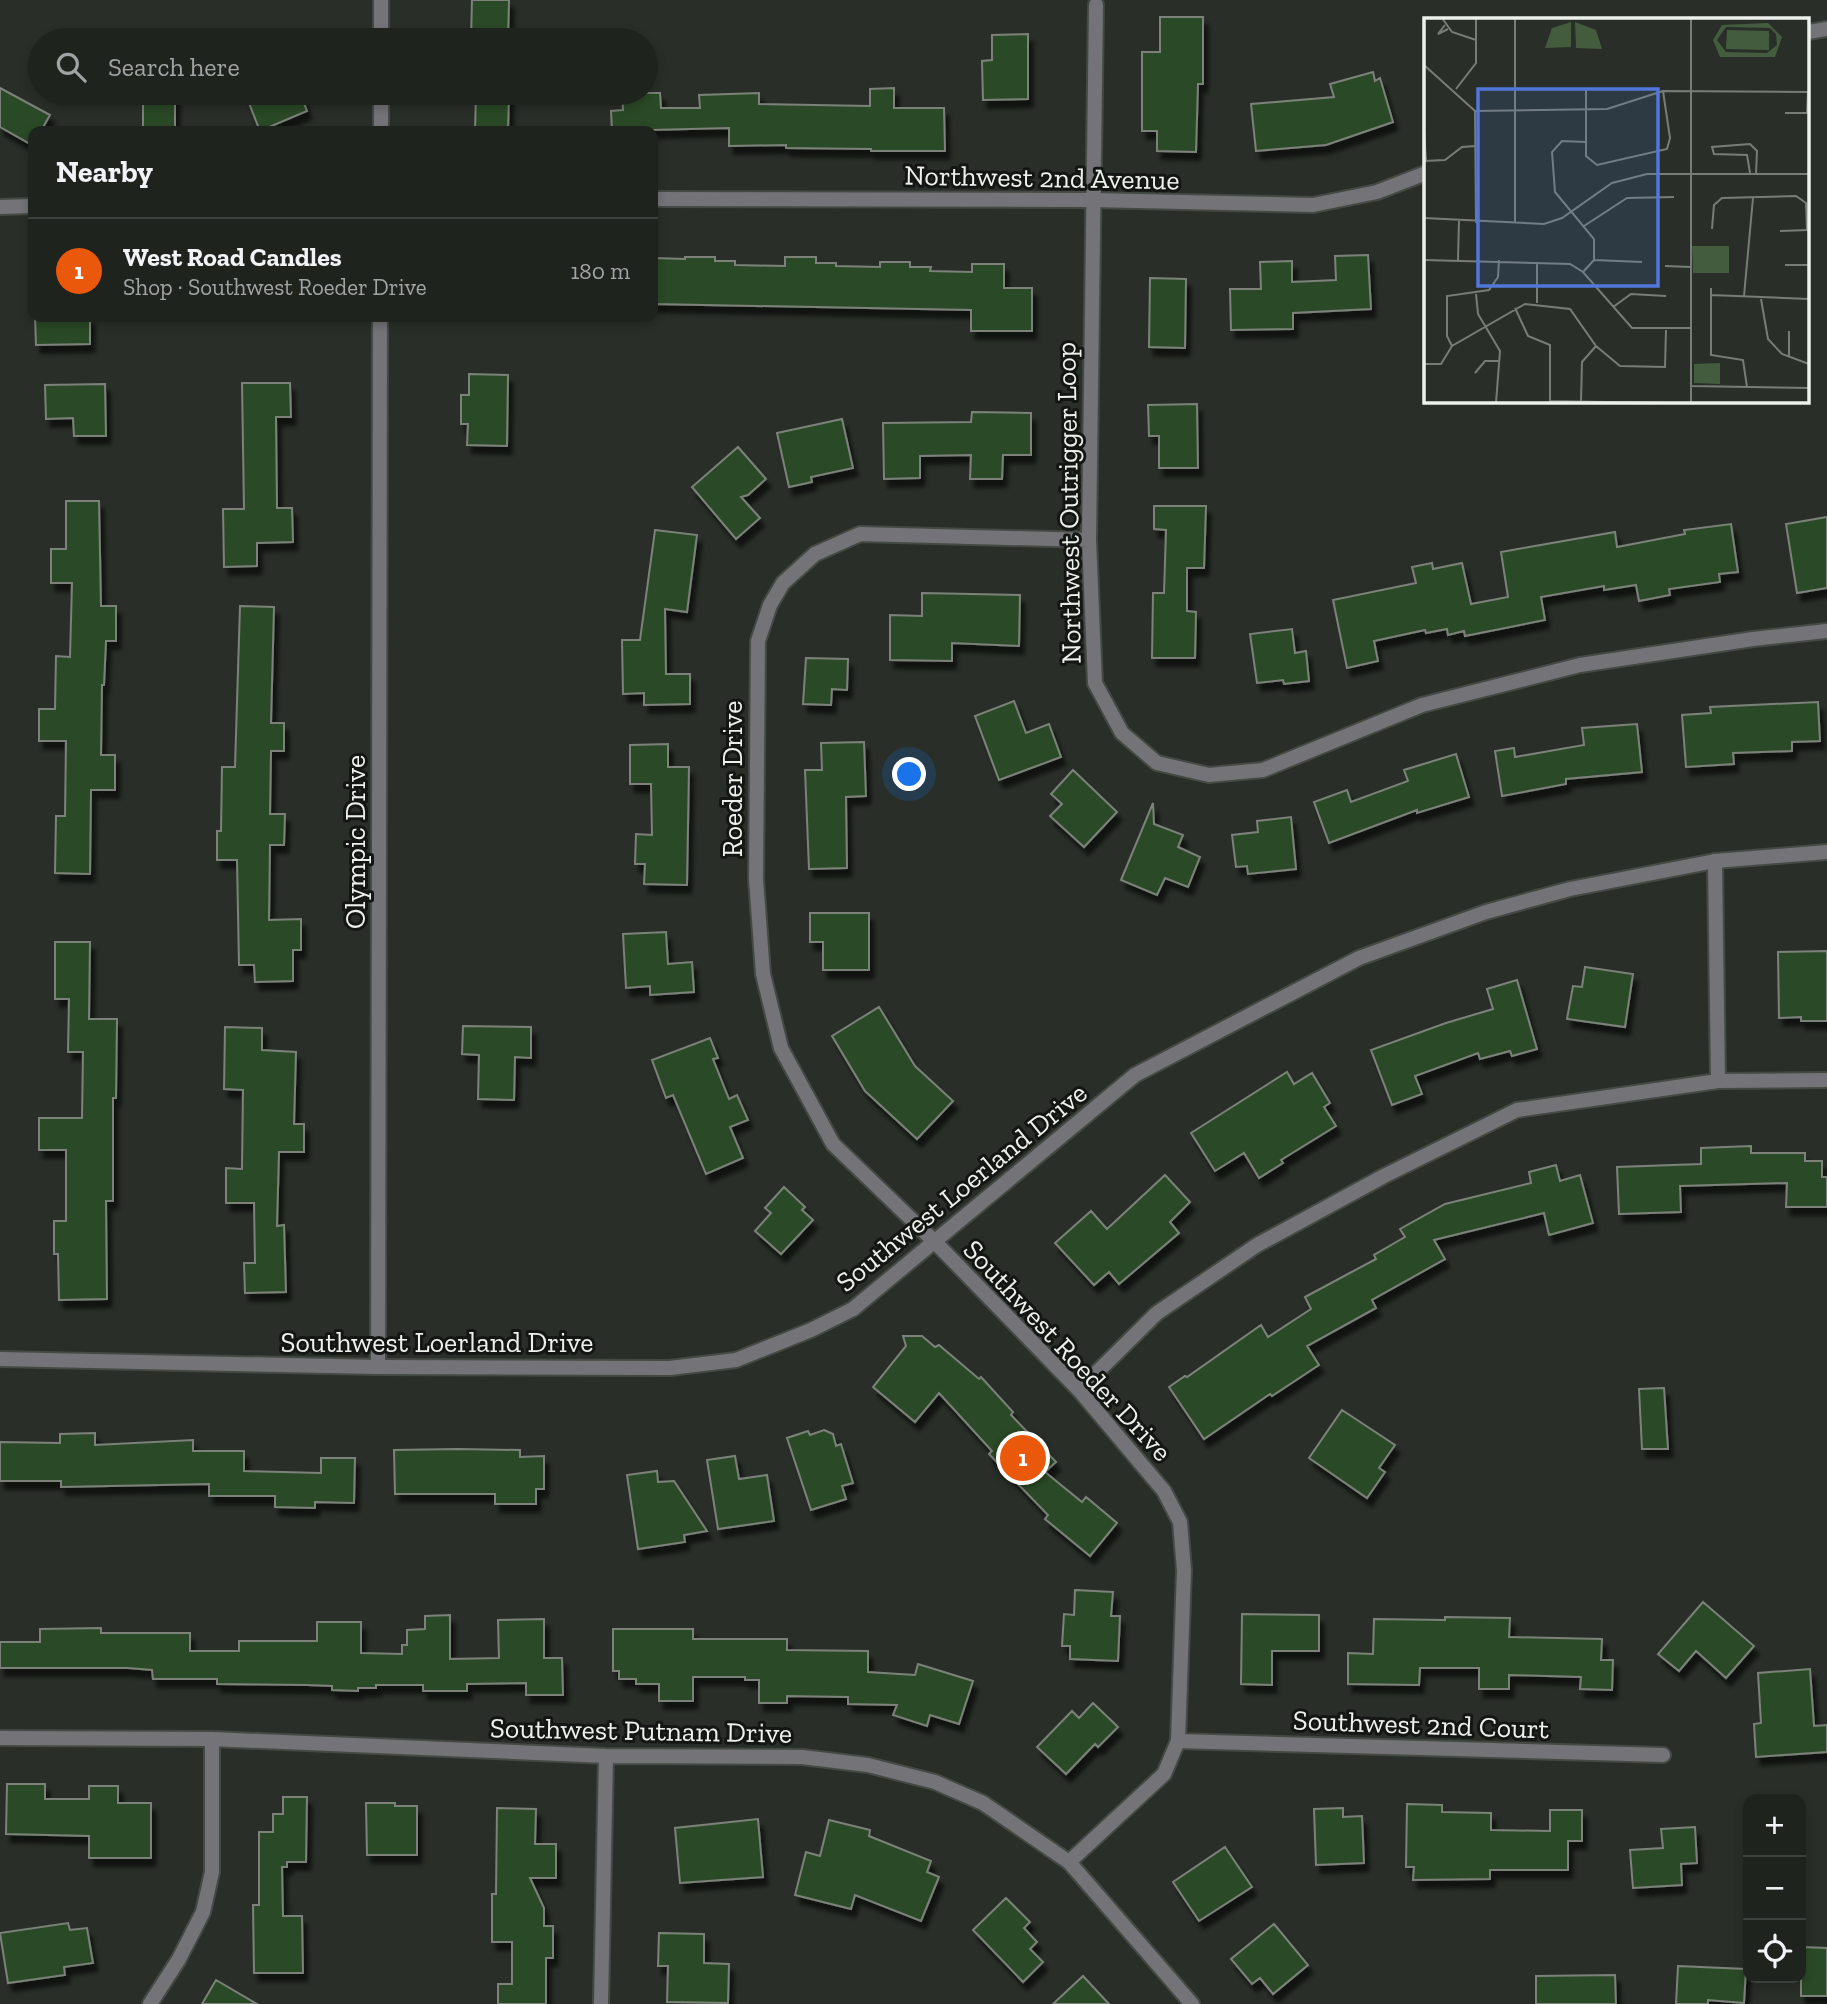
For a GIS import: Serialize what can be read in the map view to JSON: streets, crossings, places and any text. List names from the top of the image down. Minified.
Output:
{"streets":{"street":["Northwest 2nd Avenue","Northwest Outrigger Loop","Roeder Drive","Olympic Drive","Southwest Loerland Drive","Southwest Roeder Drive","Southwest 2nd Court","Southwest Putnam Drive"]},"crossings":[["Northwest 2nd Avenue","Northwest Outrigger Loop"],["Northwest Outrigger Loop","Roeder Drive"],["Roeder Drive","Southwest Loerland Drive"],["Roeder Drive","Southwest Roeder Drive"],["Olympic Drive","Southwest Loerland Drive"],["Southwest Loerland Drive","Southwest Roeder Drive"],["Southwest Roeder Drive","Southwest 2nd Court"],["Southwest Roeder Drive","Southwest Putnam Drive"]],"page":{"search":"Search here","heading":"Nearby","list":[{"mark":"1","name":"West Road Candles","note":"Shop · Southwest Roeder Drive","value":"180 m"}],"pins":"1","map_buttons":["+","−"]}}
